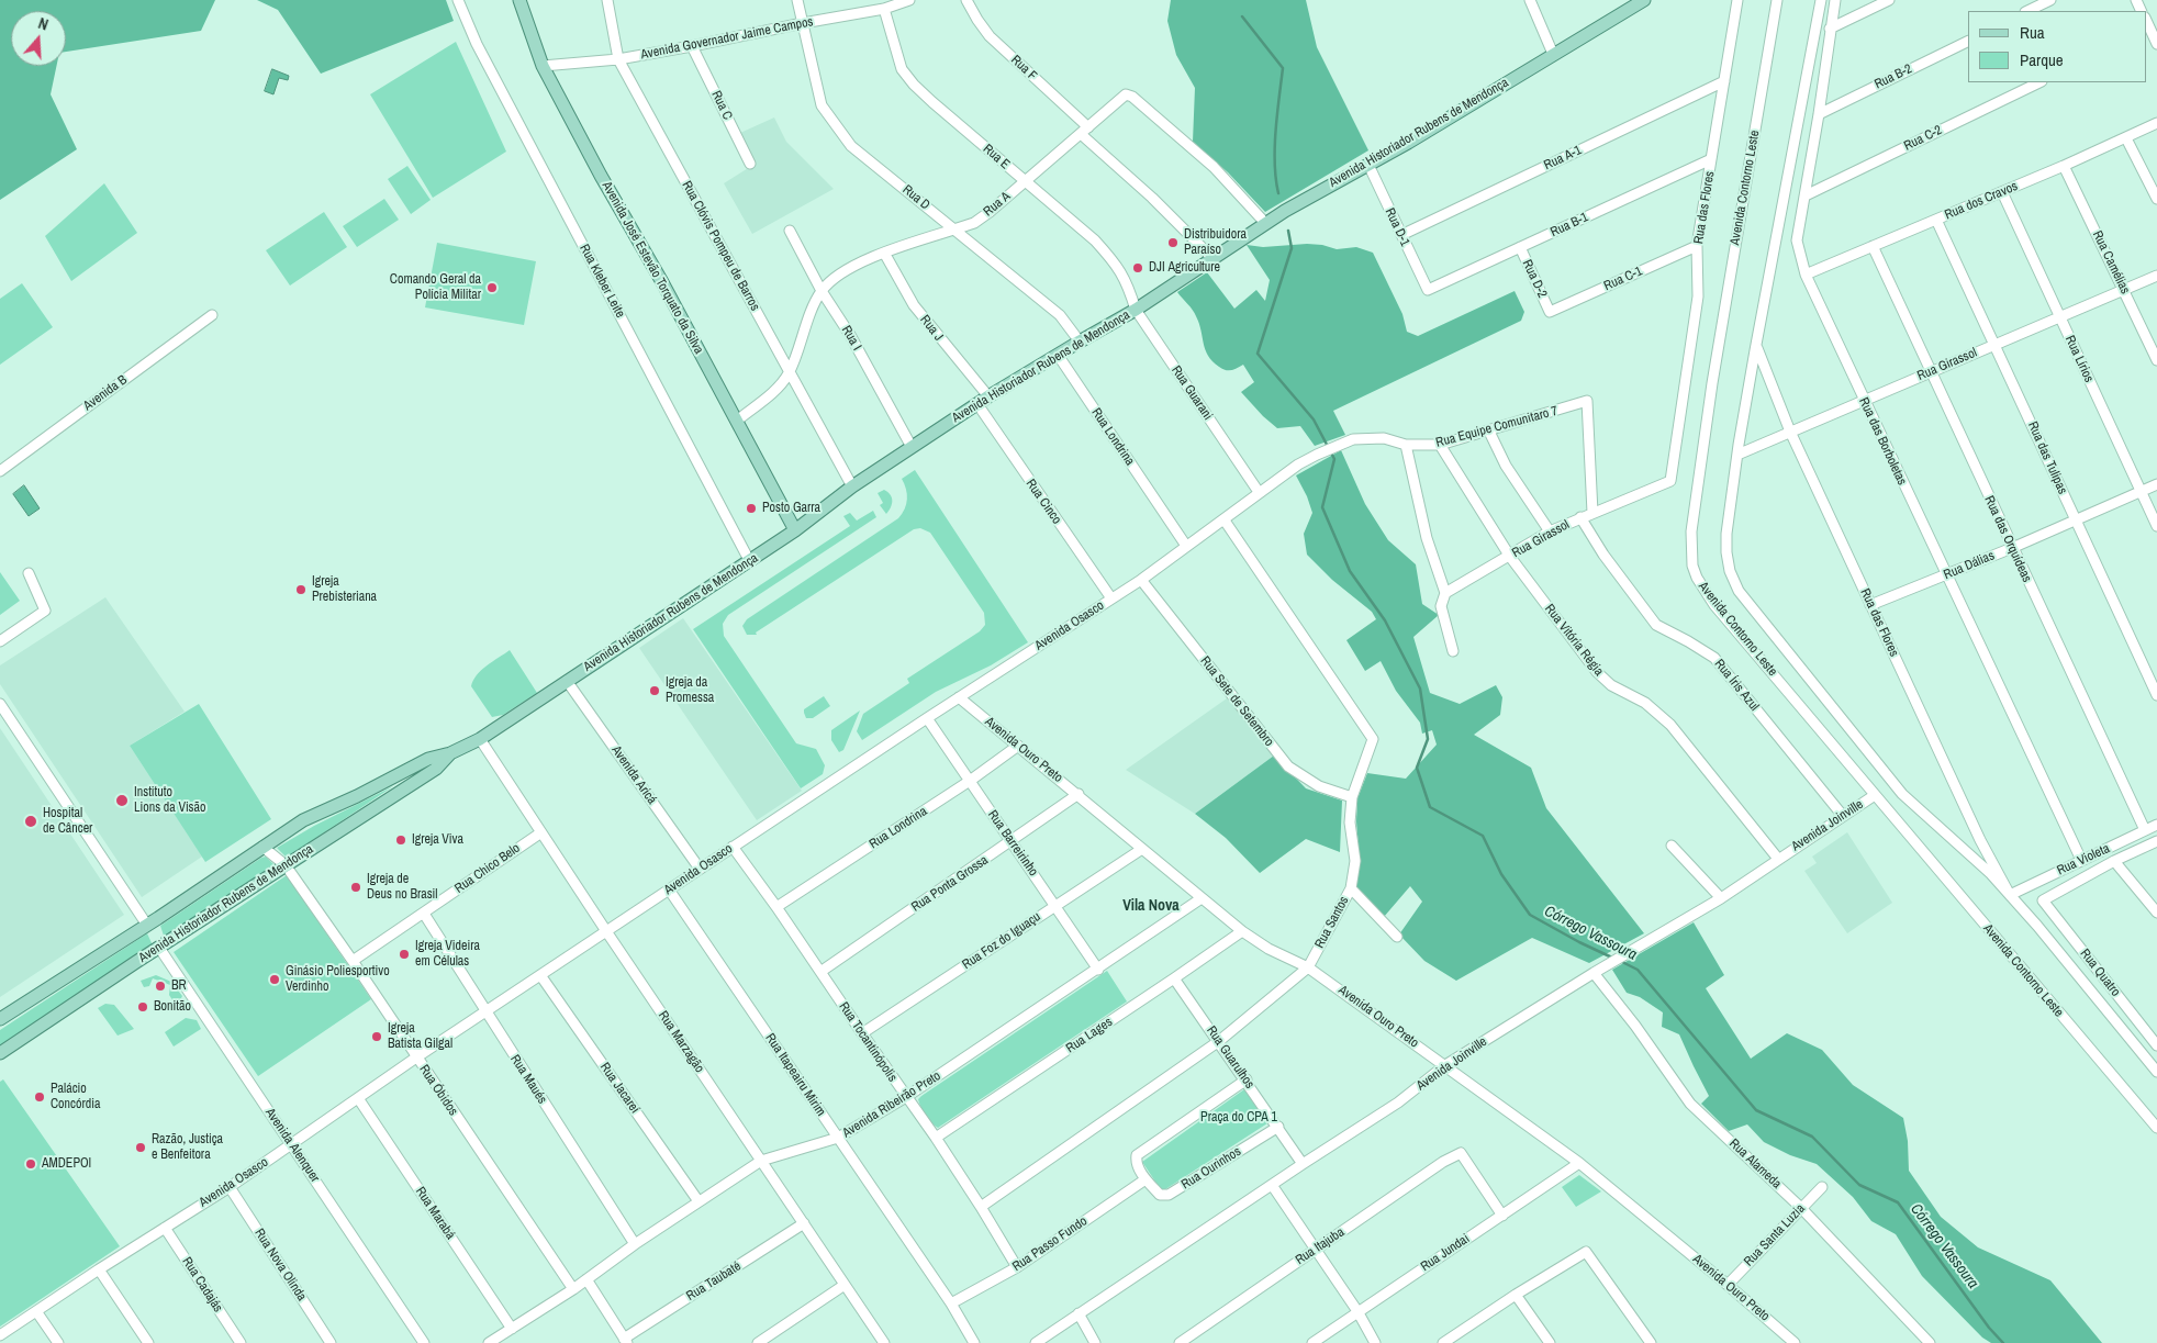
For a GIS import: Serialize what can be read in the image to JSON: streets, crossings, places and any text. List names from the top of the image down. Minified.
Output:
{"streets":{"main road":["Avenida Historiador Rubens de Mendonça","Avenida José Estevão Torquato da Silva"],"street":["Avenida Governador Jaime Campos","Rua F","Rua B-2","Rua C","Rua C-2","Rua E","Rua A-1","Avenida Contorno Leste","Rua D","Rua dos Cravos","Rua A","Rua das Flores","Rua B-1","Rua D-1","Rua Clóvis Pompeu de Barros","Rua Camélias","Rua D-2","Rua C-1","Rua Kleber Leite","Rua J","Rua I","Rua Lírios","Rua Girassol","Avenida B","Rua Guarani","Rua Equipe Comunitaro 7","Rua Londrina","Rua das Borboletas","Rua das Tulipas","Rua Cinco","Rua das Orquídeas","Rua Dálias","Avenida Osasco","Rua Vitória Régia","Rua Íris Azul","Rua Sete de Setembro","Avenida Ouro Preto","Avenida Aricá","Avenida Joinville","Rua Barreirinho","Rua Violeta","Rua Chico Belo","Rua Ponta Grossa","Rua Santos","Rua Foz do Iguaçu","Rua Quatro","Rua Lages","Rua Marzagão","Rua Tocantinópolis","Rua Guarulhos","Rua Itapeairu Mirim","Rua Maués","Rua Jacareí","Rua Óbidos","Avenida Ribeirão Preto","Avenida Alenquer","Rua Alameda","Rua Ourinhos","Rua Marabá","Rua Santa Luzia","Rua Passo Fundo","Rua Itajuba","Rua Jundai","Rua Nova Olinda","Rua Taubaté","Rua Cadajás"]},"crossings":[["Avenida Governador Jaime Campos","Rua C"],["Avenida Governador Jaime Campos","Rua E"],["Avenida Governador Jaime Campos","Rua D"],["Avenida Governador Jaime Campos","Rua Clóvis Pompeu de Barros"],["Avenida Governador Jaime Campos","Avenida José Estevão Torquato da Silva"],["Rua F","Rua A"],["Rua B-2","Rua das Borboletas"],["Avenida Historiador Rubens de Mendonça","Rua D"],["Avenida Historiador Rubens de Mendonça","Rua A"],["Avenida Historiador Rubens de Mendonça","Rua D-1"],["Avenida Historiador Rubens de Mendonça","Rua Clóvis Pompeu de Barros"],["Avenida Historiador Rubens de Mendonça","Avenida José Estevão Torquato da Silva"],["Avenida Historiador Rubens de Mendonça","Rua Kleber Leite"],["Avenida Historiador Rubens de Mendonça","Rua J"],["Avenida Historiador Rubens de Mendonça","Rua I"],["Avenida Historiador Rubens de Mendonça","Rua Guarani"],["Avenida Historiador Rubens de Mendonça","Rua Londrina"],["Avenida Historiador Rubens de Mendonça","Rua Cinco"],["Avenida Historiador Rubens de Mendonça","Avenida Aricá"],["Avenida Historiador Rubens de Mendonça","Rua Marzagão"],["Avenida Historiador Rubens de Mendonça","Rua Óbidos"],["Avenida Historiador Rubens de Mendonça","Avenida Alenquer"],["Rua C-2","Rua das Borboletas"],["Rua E","Rua A"],["Rua E","Rua Guarani"],["Rua A-1","Rua das Flores"],["Rua A-1","Rua D-1"],["Avenida Contorno Leste","Rua das Flores"],["Avenida Contorno Leste","Rua Girassol"],["Avenida Contorno Leste","Avenida Joinville"],["Avenida Contorno Leste","Rua Violeta"],["Rua D","Rua A"],["Rua dos Cravos","Rua Camélias"],["Rua dos Cravos","Rua Lírios"],["Rua dos Cravos","Rua das Borboletas"],["Rua dos Cravos","Rua das Tulipas"],["Rua dos Cravos","Rua das Orquídeas"],["Rua A","Rua Clóvis Pompeu de Barros"],["Rua A","Avenida José Estevão Torquato da Silva"],["Rua A","Rua J"],["Rua A","Rua I"],["Rua das Flores","Rua B-1"],["Rua das Flores","Rua C-1"],["Rua das Flores","Rua Girassol"],["Rua das Flores","Rua Dálias"],["Rua das Flores","Rua Violeta"],["Rua B-1","Rua D-1"],["Rua B-1","Rua D-2"],["Rua Camélias","Rua Girassol"],["Rua D-2","Rua C-1"],["Rua Lírios","Rua Girassol"],["Rua Lírios","Rua Dálias"],["Rua Girassol","Rua Equipe Comunitaro 7"],["Rua Girassol","Rua das Borboletas"],["Rua Girassol","Rua das Tulipas"],["Rua Girassol","Rua das Orquídeas"],["Rua Girassol","Rua Vitória Régia"],["Rua Girassol","Rua Íris Azul"],["Rua Guarani","Avenida Osasco"],["Rua Equipe Comunitaro 7","Avenida Osasco"],["Rua Equipe Comunitaro 7","Rua Vitória Régia"],["Rua Londrina","Avenida Osasco"],["Rua Londrina","Avenida Ouro Preto"],["Rua Londrina","Rua Barreirinho"],["Rua Londrina","Rua Tocantinópolis"],["Rua das Borboletas","Rua Dálias"],["Rua das Borboletas","Rua Violeta"],["Rua das Tulipas","Rua Dálias"],["Rua Cinco","Avenida Osasco"],["Rua das Orquídeas","Rua Dálias"],["Rua das Orquídeas","Rua Violeta"],["Avenida Osasco","Rua Sete de Setembro"],["Avenida Osasco","Avenida Ouro Preto"],["Avenida Osasco","Avenida Aricá"],["Avenida Osasco","Rua Barreirinho"],["Avenida Osasco","Rua Santos"],["Avenida Osasco","Rua Marzagão"],["Avenida Osasco","Rua Tocantinópolis"],["Avenida Osasco","Rua Itapeairu Mirim"],["Avenida Osasco","Rua Maués"],["Avenida Osasco","Rua Jacareí"],["Avenida Osasco","Rua Óbidos"],["Avenida Osasco","Avenida Alenquer"],["Avenida Osasco","Rua Marabá"],["Avenida Osasco","Rua Nova Olinda"],["Avenida Osasco","Rua Cadajás"],["Rua Vitória Régia","Avenida Joinville"],["Rua Íris Azul","Avenida Joinville"],["Rua Sete de Setembro","Rua Santos"],["Avenida Ouro Preto","Avenida Joinville"],["Avenida Ouro Preto","Rua Ponta Grossa"],["Avenida Ouro Preto","Rua Santos"],["Avenida Ouro Preto","Rua Foz do Iguaçu"],["Avenida Ouro Preto","Rua Lages"],["Avenida Ouro Preto","Avenida Ribeirão Preto"],["Avenida Ouro Preto","Rua Santa Luzia"],["Avenida Ouro Preto","Rua Jundai"],["Avenida Joinville","Rua Guarulhos"],["Avenida Joinville","Rua Alameda"],["Rua Barreirinho","Rua Ponta Grossa"],["Rua Barreirinho","Rua Foz do Iguaçu"],["Rua Barreirinho","Avenida Ribeirão Preto"],["Rua Chico Belo","Rua Marzagão"],["Rua Chico Belo","Rua Maués"],["Rua Chico Belo","Rua Óbidos"],["Rua Ponta Grossa","Rua Tocantinópolis"],["Rua Santos","Rua Tocantinópolis"],["Rua Santos","Rua Guarulhos"],["Rua Foz do Iguaçu","Rua Tocantinópolis"],["Rua Lages","Rua Tocantinópolis"],["Rua Lages","Rua Guarulhos"],["Rua Marzagão","Avenida Ribeirão Preto"],["Rua Marzagão","Rua Taubaté"],["Rua Tocantinópolis","Avenida Ribeirão Preto"],["Rua Tocantinópolis","Rua Passo Fundo"],["Rua Guarulhos","Rua Ourinhos"],["Rua Itapeairu Mirim","Avenida Ribeirão Preto"],["Rua Itapeairu Mirim","Rua Passo Fundo"],["Rua Maués","Avenida Ribeirão Preto"],["Rua Jacareí","Avenida Ribeirão Preto"],["Rua Óbidos","Avenida Ribeirão Preto"],["Avenida Ribeirão Preto","Rua Marabá"],["Rua Alameda","Rua Santa Luzia"],["Rua Ourinhos","Rua Passo Fundo"],["Rua Itajuba","Rua Jundai"]],"districts":["Vila Nova"],"water":["Córrego Vassoura"],"parks":["Praça do CPA 1"],"places":["Distribuidora Paraíso","DJI Agriculture","Comando Geral da Polícia Militar","Posto Garra","Igreja Prebisteriana","Igreja da Promessa","Instituto Lions da Visão","Hospital de Câncer","Igreja Viva","Igreja de Deus no Brasil","Igreja Videira em Células","Ginásio Poliesportivo Verdinho","BR","Bonitão","Igreja Batista Gilgal","Palácio Concórdia","Razão, Justiça e Benfeitora","AMDEPOl"],"legend":["Rua","Parque"],"north":"top"}
